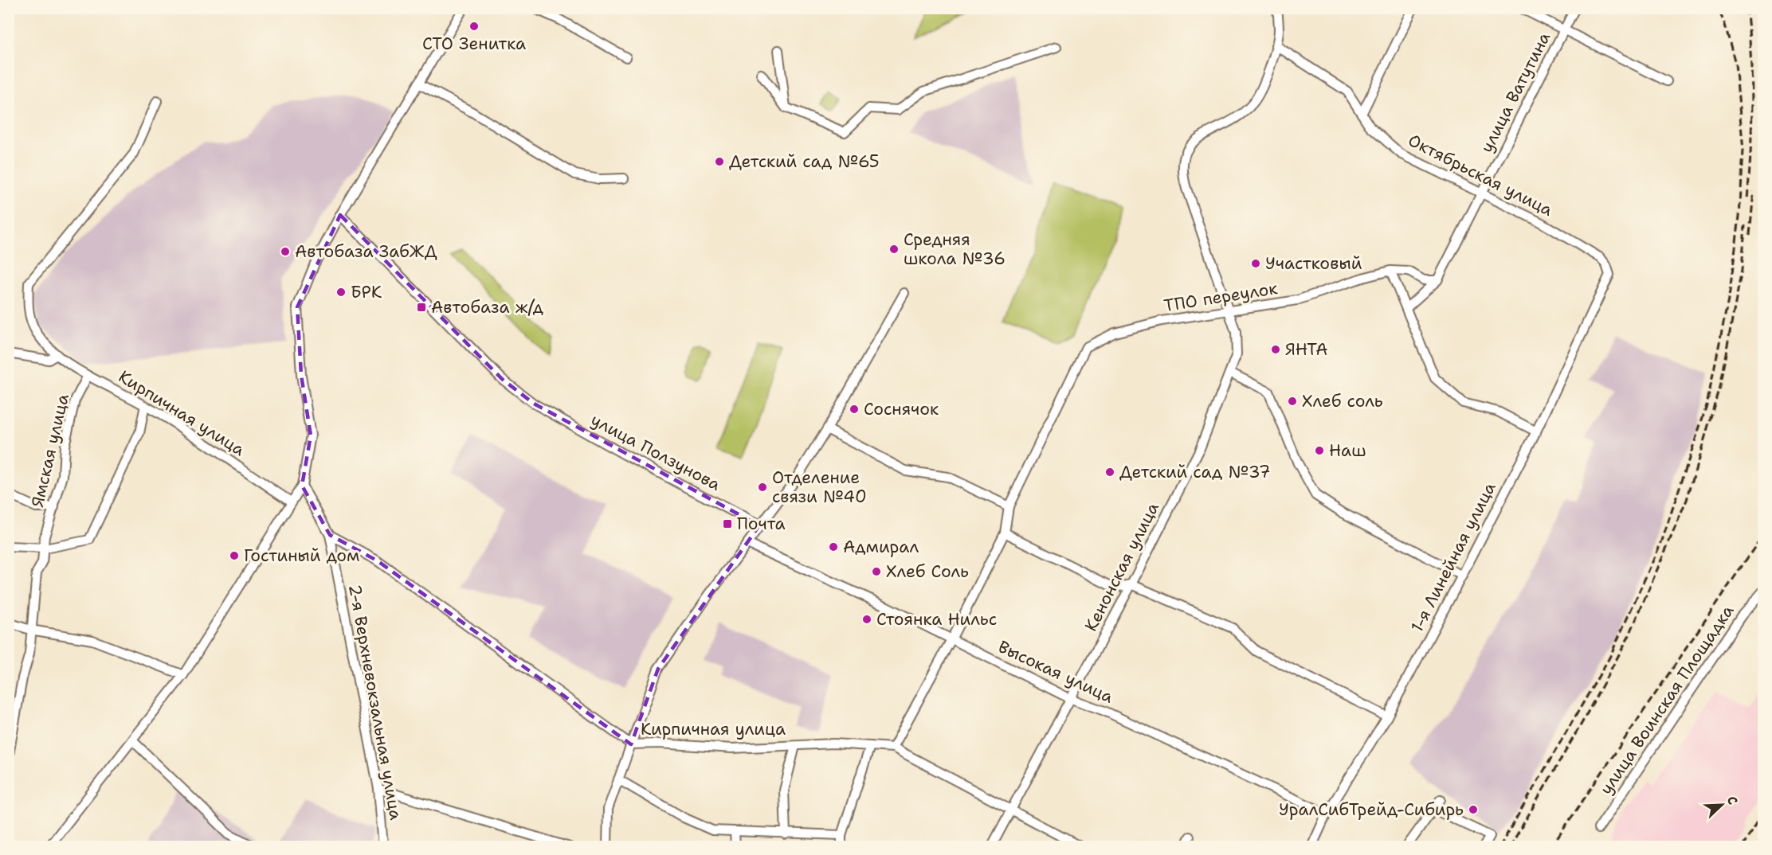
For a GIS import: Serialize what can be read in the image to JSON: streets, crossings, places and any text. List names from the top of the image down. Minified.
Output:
{"streets":{"street":["улица Ватутина","Октябрьская улица","ТПО переулок","Кирпичная улица","Ямская улица","улица Ползунова","1-я Линейная улица","Кенонская улица","Высокая улица","улица Воинская Площадка","2-я Верхневокзальная улица"]},"crossings":[["улица Ватутина","Октябрьская улица"],["Октябрьская улица","1-я Линейная улица"],["Октябрьская улица","Кенонская улица"],["ТПО переулок","Кирпичная улица"],["ТПО переулок","Кенонская улица"],["ТПО переулок","Высокая улица"],["Кирпичная улица","Ямская улица"],["Кирпичная улица","Кенонская улица"],["Кирпичная улица","2-я Верхневокзальная улица"],["1-я Линейная улица","Высокая улица"],["Кенонская улица","Высокая улица"]],"places":{"other":["СТО Зенитка","Детский сад №65","Средняя школа №36","Автобаза ЗабЖД","Участковый","БРК","ЯНТА","Хлеб соль","Соснячок","Наш","Детский сад №37","Отделение связи №40","Адмирал","Гостиный дом","Хлеб Соль","Стоянка Нильс","УралСибТрейд-Сибирь"],"transit":["Автобаза ж/д","Почта"]},"north":"top right"}
